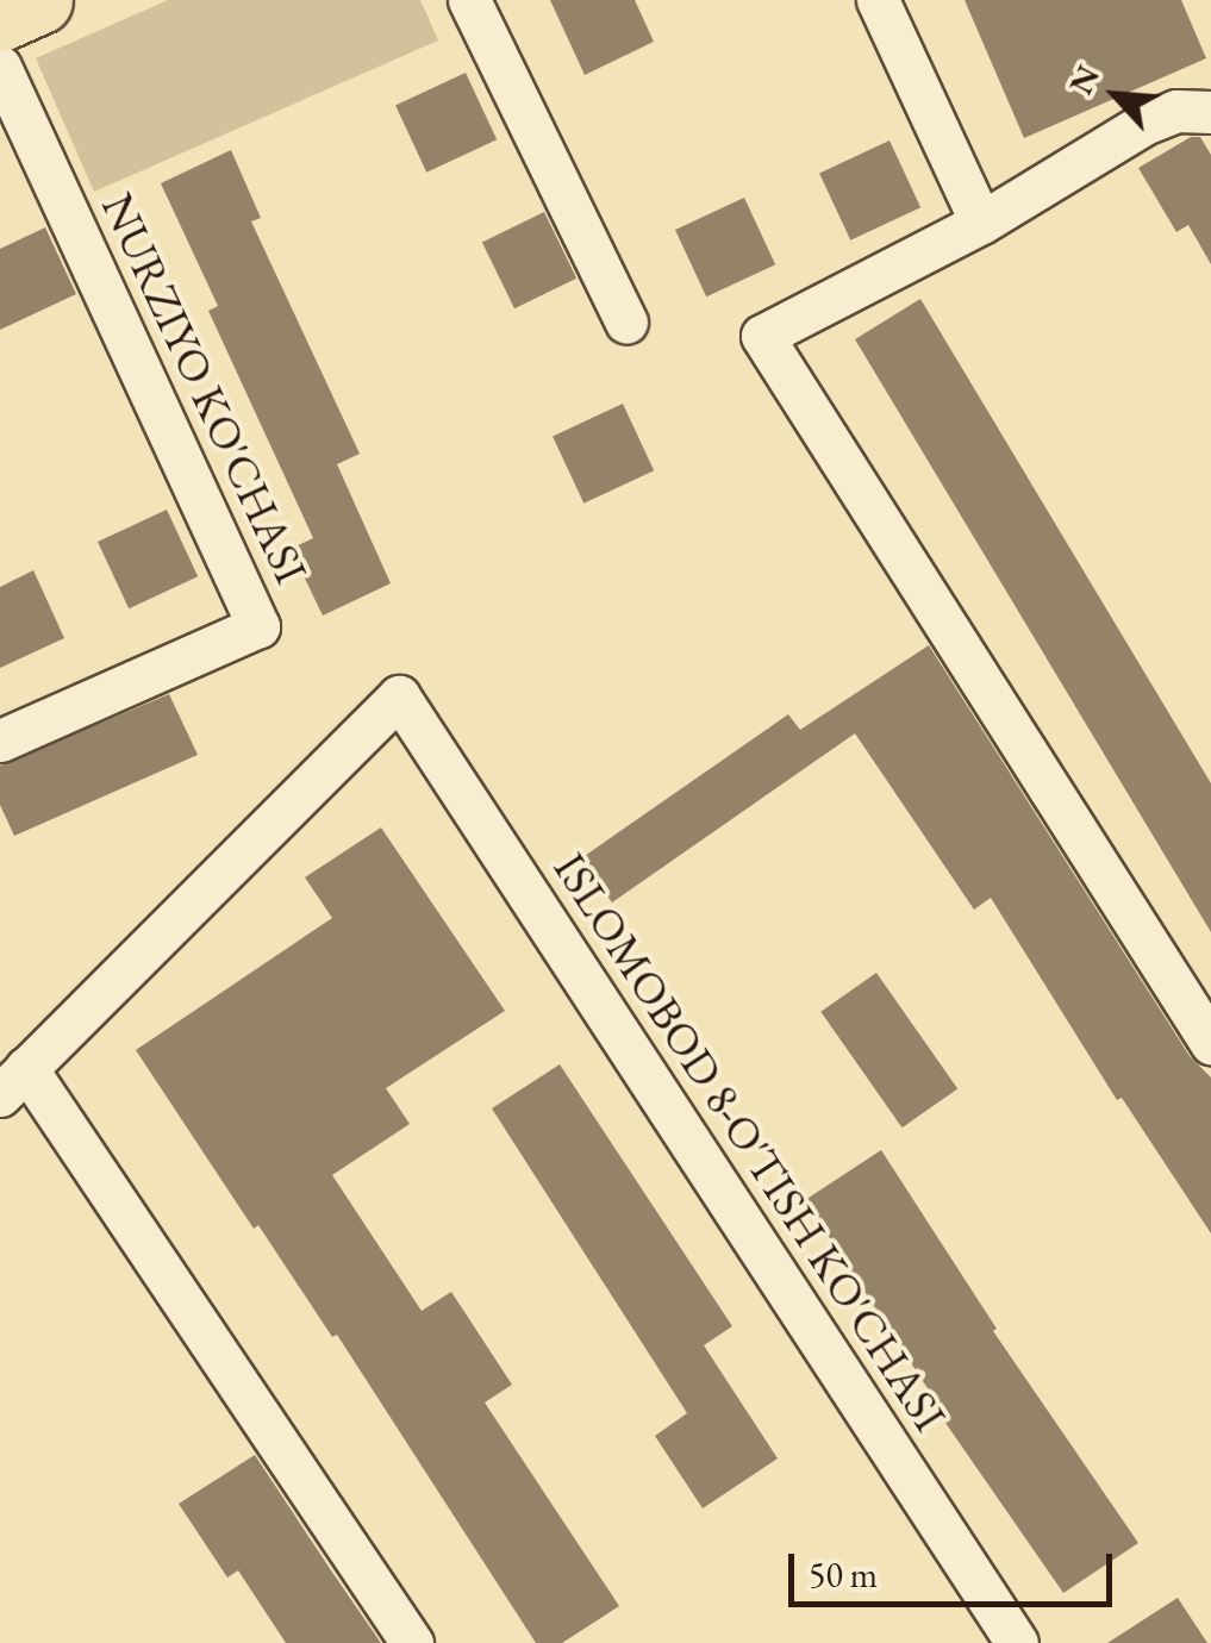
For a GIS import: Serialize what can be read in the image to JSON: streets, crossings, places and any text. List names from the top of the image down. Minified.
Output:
{"streets":{"street":["NURZIYO KO'CHASI","ISLOMOBOD 8-O'TISH KO'CHASI"]},"scale_bar":"50 m","north":"top left"}
